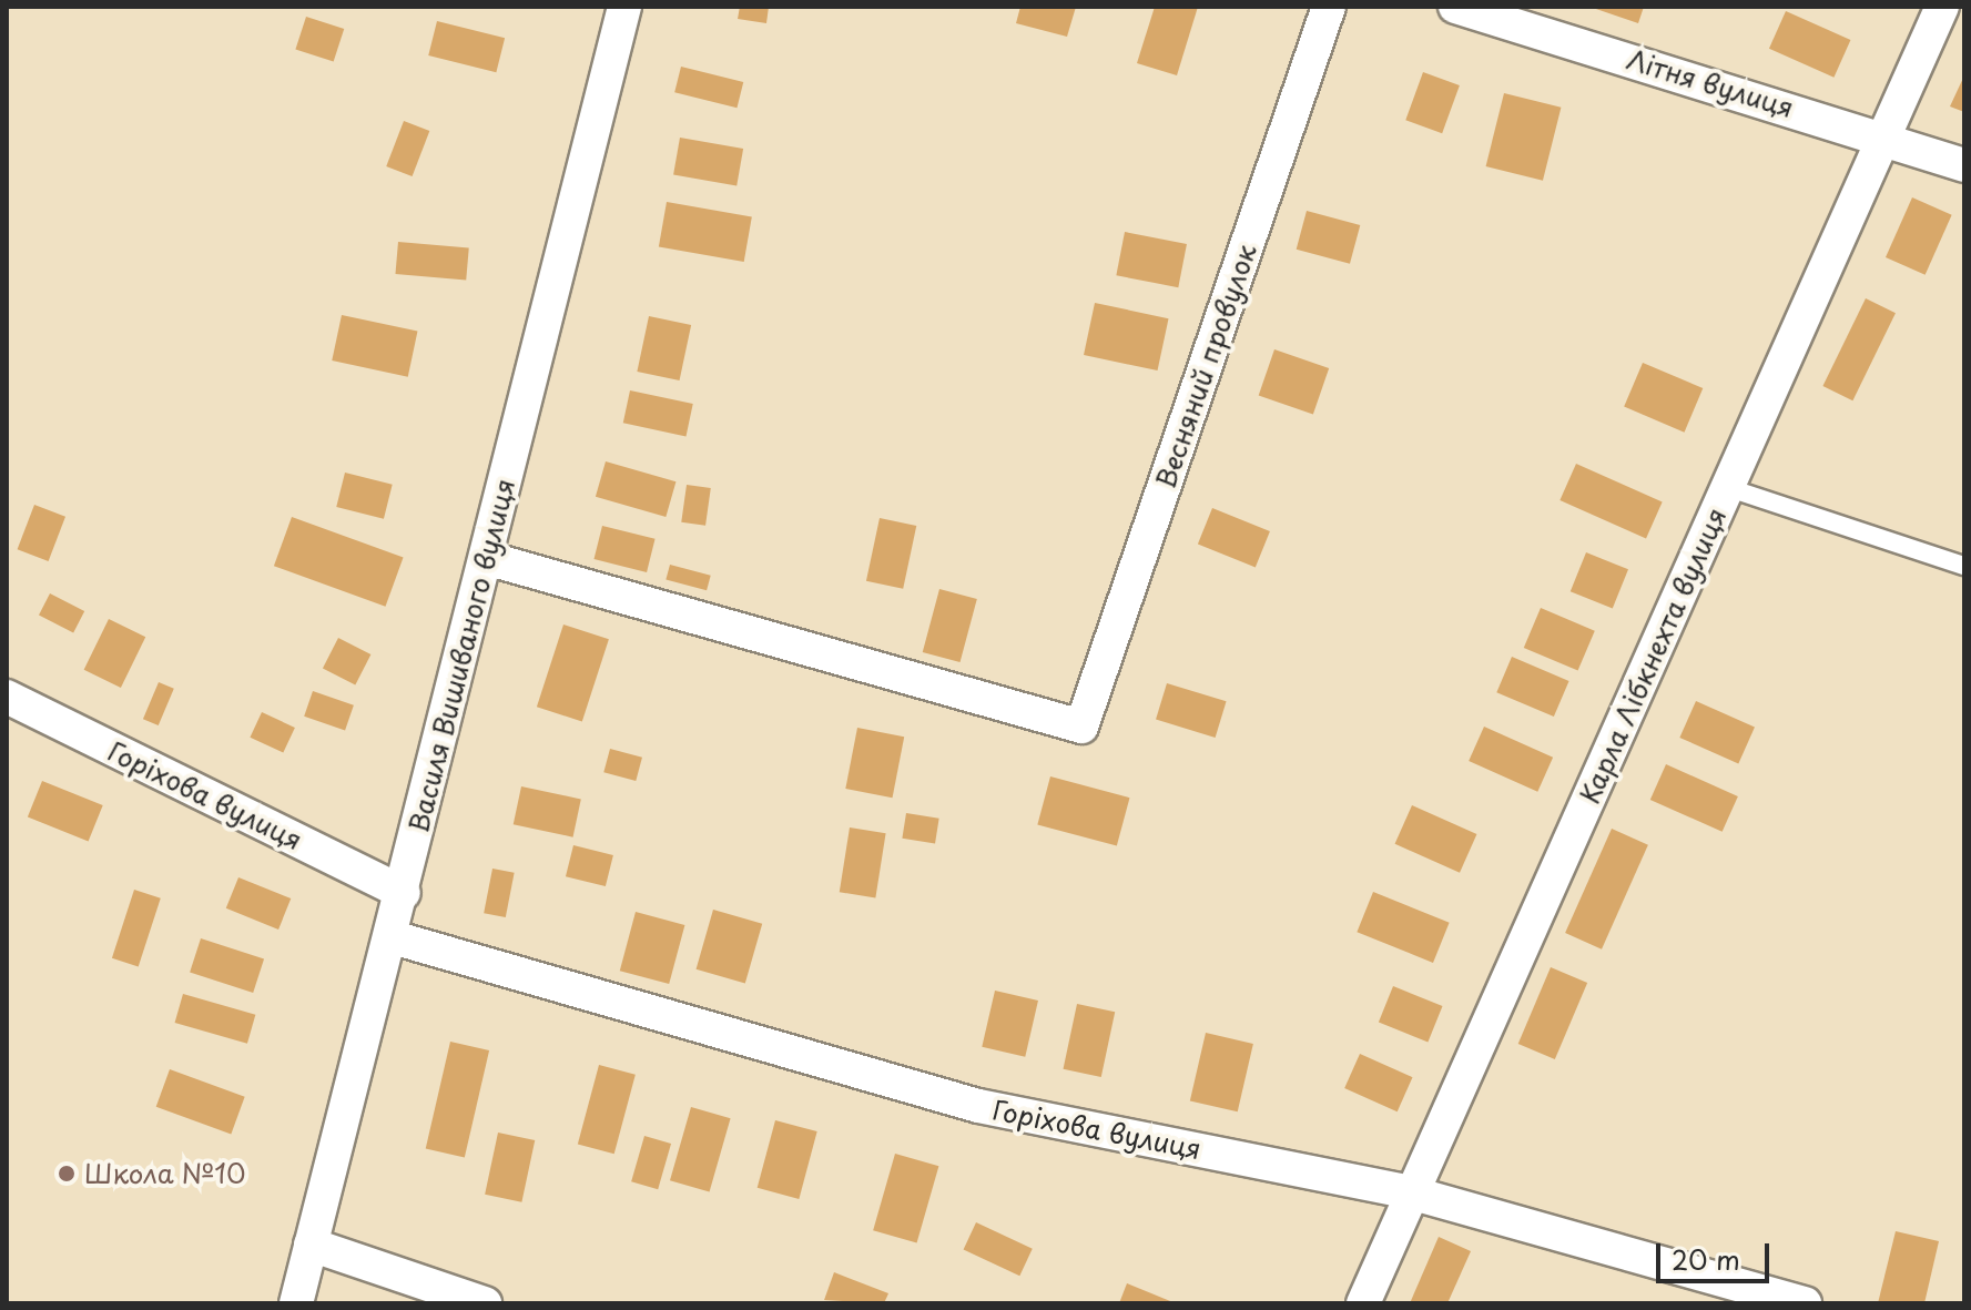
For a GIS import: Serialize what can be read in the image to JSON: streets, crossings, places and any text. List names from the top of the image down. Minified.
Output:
{"streets":{"street":["Літня вулиця","Весняний провулок","Василя Вишиваного вулиця","Карла Лібкнехта вулиця","Горіхова вулиця"]},"crossings":[["Літня вулиця","Карла Лібкнехта вулиця"],["Весняний провулок","Василя Вишиваного вулиця"],["Василя Вишиваного вулиця","Горіхова вулиця"],["Карла Лібкнехта вулиця","Горіхова вулиця"]],"places":["Школа №10"],"scale_bar":"20 m"}
